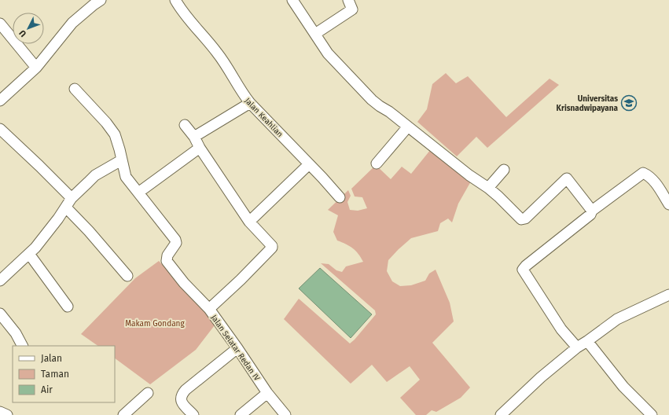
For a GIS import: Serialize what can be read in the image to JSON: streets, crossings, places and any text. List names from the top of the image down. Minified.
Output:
{"streets":{"street":["Jalan Keahlian","Jalan Selatar Redan IV"]},"parks":["Makam Gondang"],"places":{"school or university":["Universitas Krisnadwipayana"]},"legend":["Jalan","Taman","Air"],"north":"bottom left"}
